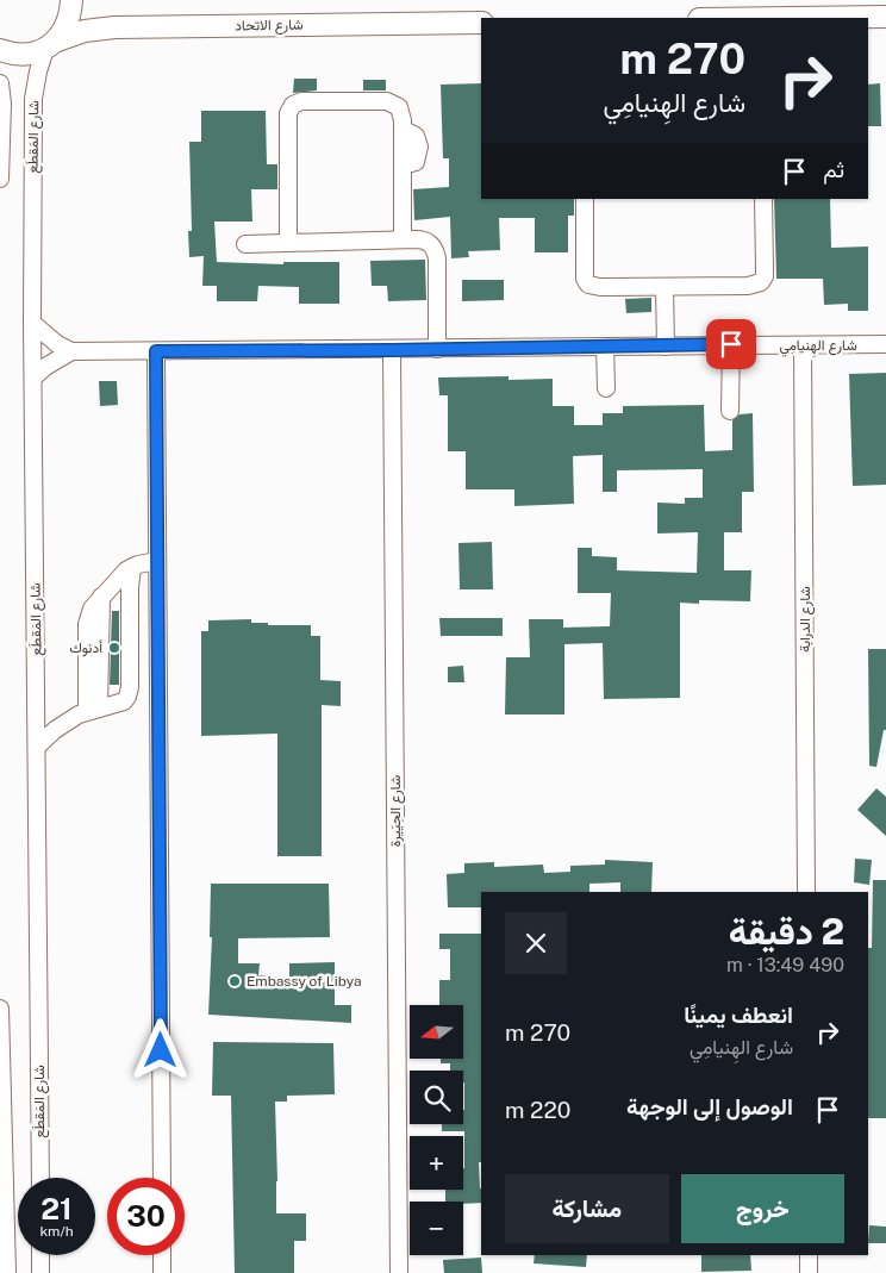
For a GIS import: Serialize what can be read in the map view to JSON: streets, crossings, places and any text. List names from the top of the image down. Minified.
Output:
{"streets":{"main road":["شارع الاتحاد"],"street":["شارع المَقطَع","شارع الهِنيامِي","شارع الدرابة","شارع الحِيَيرة"]},"crossings":[["شارع الاتحاد","شارع المَقطَع"],["شارع الهِنيامِي","شارع الدرابة"],["شارع الهِنيامِي","شارع الحِيَيرة"]],"places":["أدنوك","Embassy of Libya"],"north":"left","page":{"turn":["270 m","شارع الهِنيامِي"],"then":"ثم","heading":["2 دقيقة","490 m · 13:49"],"list":[{"name":"انعطف يمينًا","note":"شارع الهِنيامِي","value":"270 m"},{"name":"الوصول إلى الوجهة","value":"220 m"}],"map_buttons":["+","−"],"buttons":["خروج","مشاركة"],"speed":"21 km/h","limit":"30"}}
